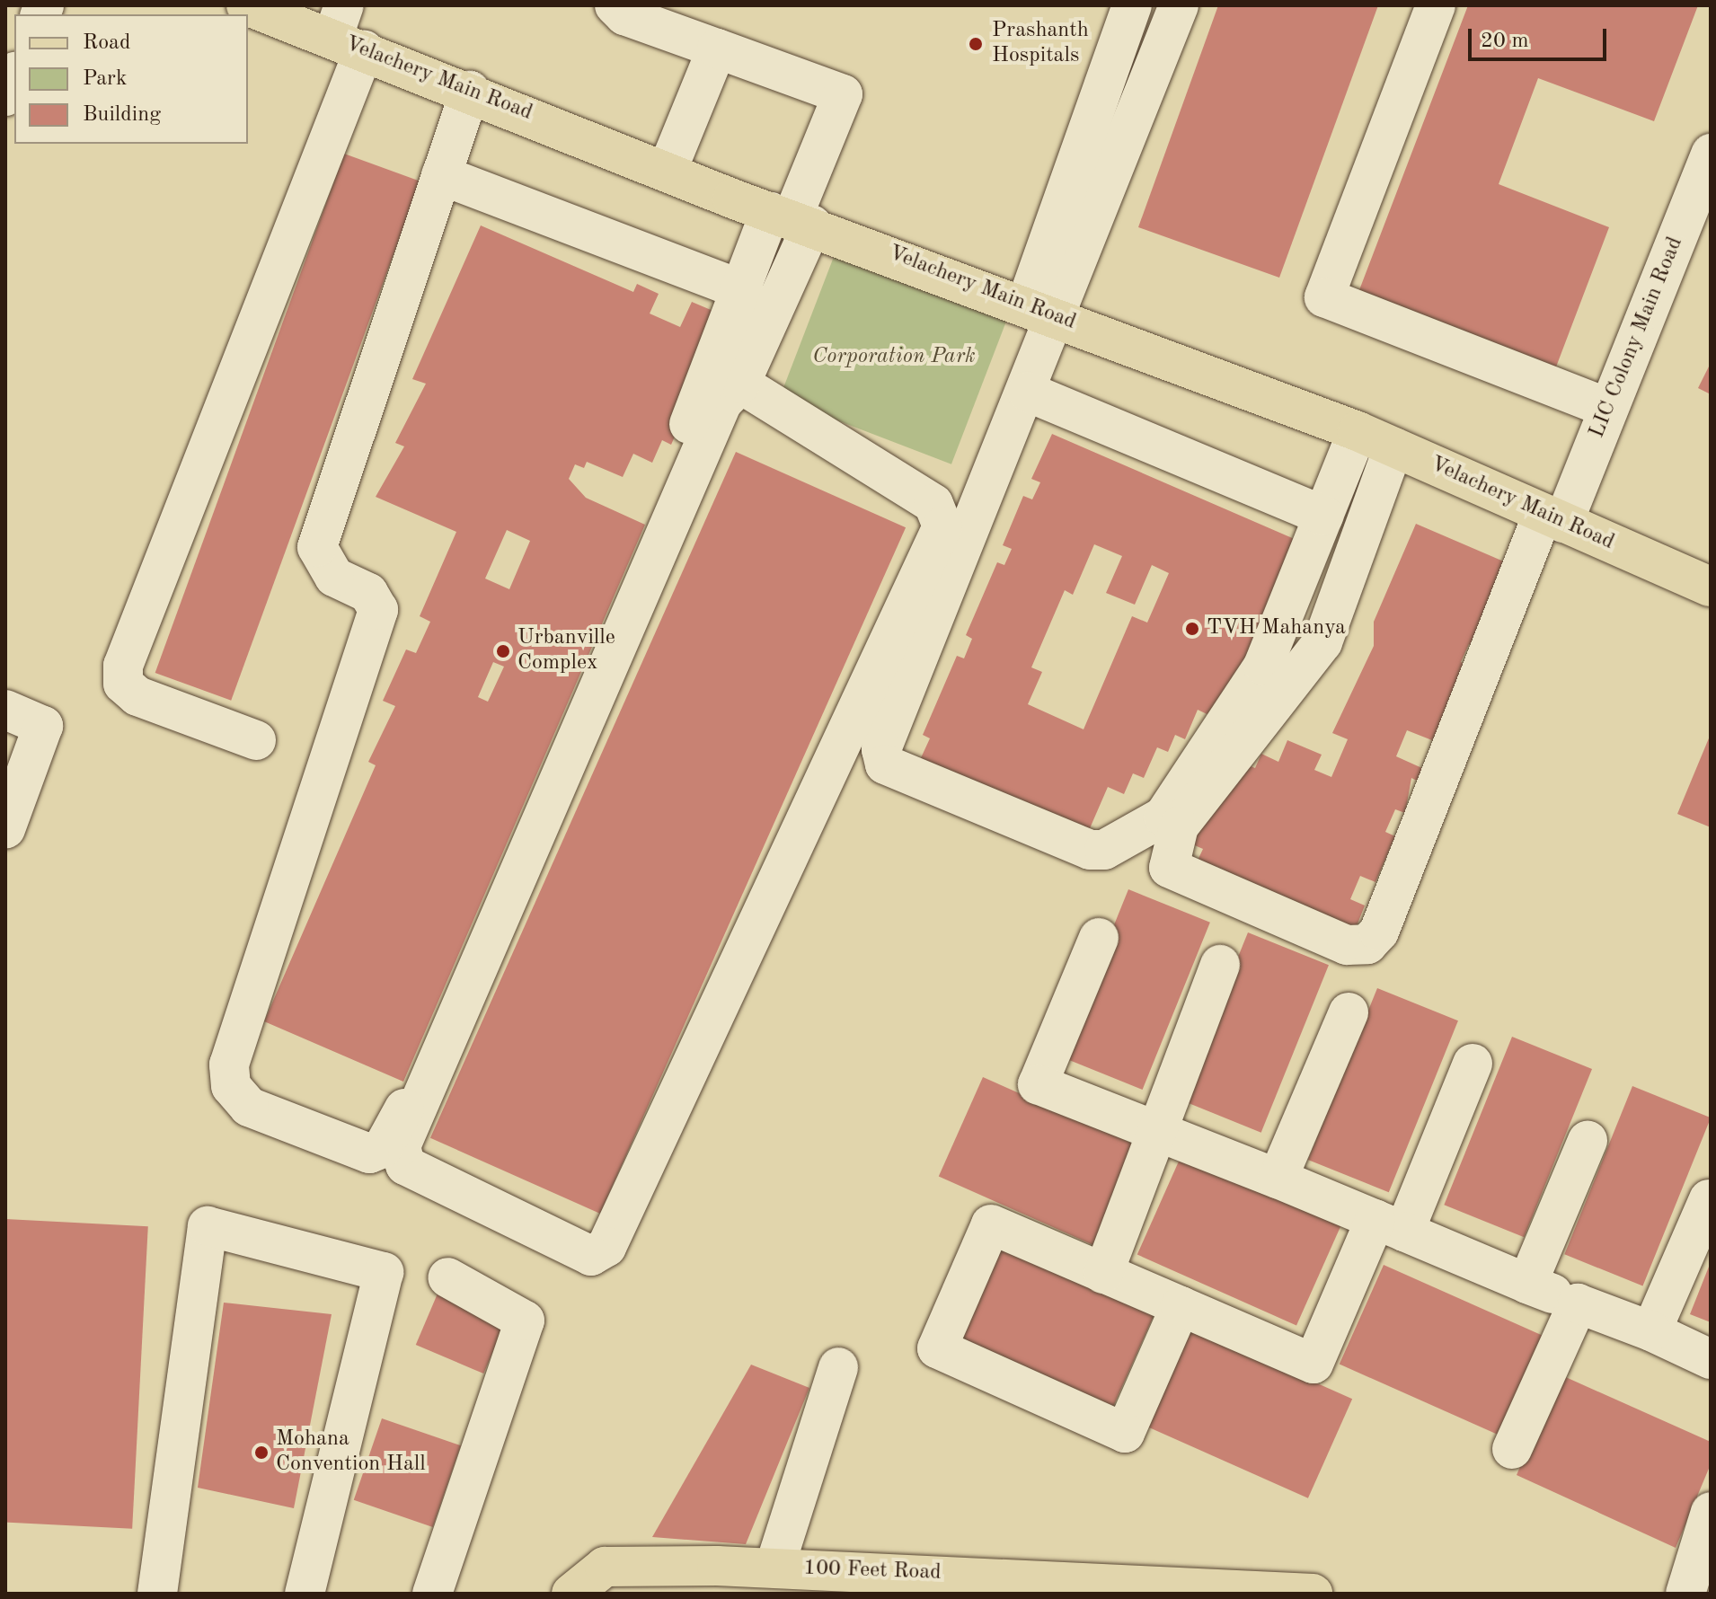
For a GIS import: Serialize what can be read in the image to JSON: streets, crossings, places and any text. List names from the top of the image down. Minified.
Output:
{"streets":{"main road":["Velachery Main Road","100 Feet Road"],"street":["LIC Colony Main Road"]},"crossings":[["Velachery Main Road","LIC Colony Main Road"]],"parks":["Corporation Park"],"places":["Prashanth Hospitals","TVH Mahanya","Urbanville Complex","Mohana Convention Hall"],"legend":["Road","Park","Building"],"scale_bar":"20 m"}
